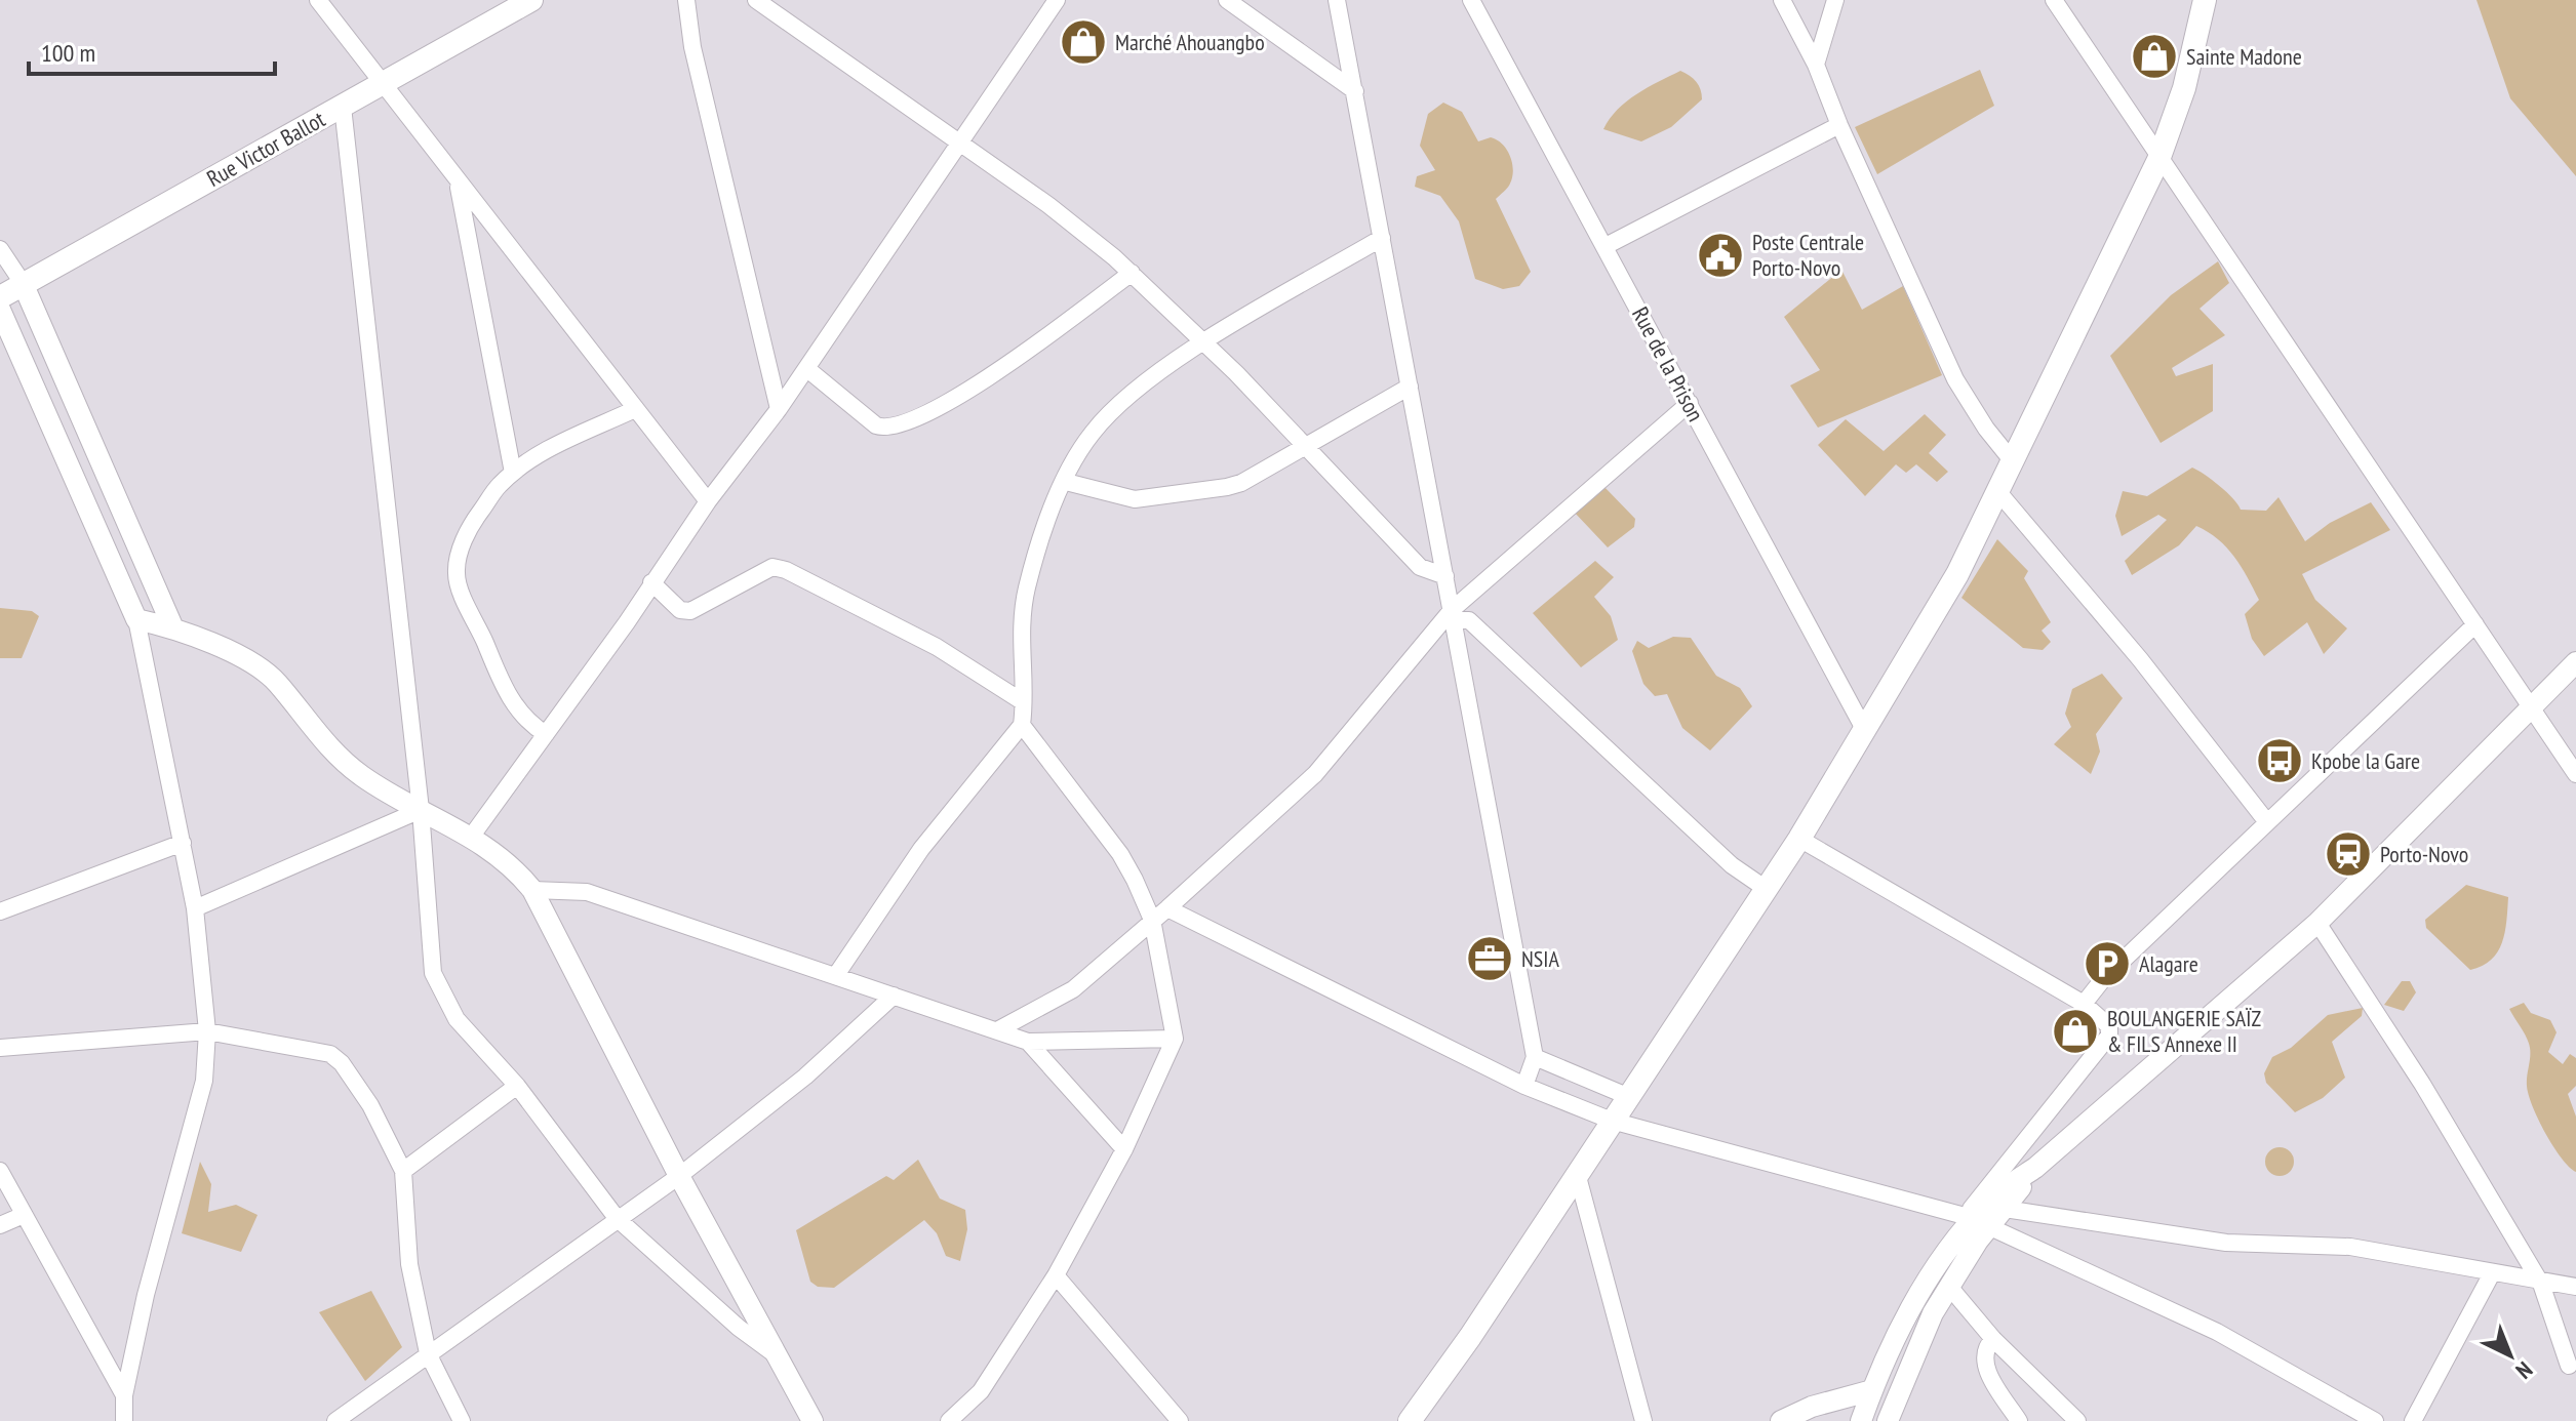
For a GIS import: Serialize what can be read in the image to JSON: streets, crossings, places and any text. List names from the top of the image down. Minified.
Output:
{"streets":{"main road":["Rue Victor Ballot"],"street":["Rue de la Prison"]},"places":{"shop":["Marché Ahouangbo","Sainte Madone","BOULANGERIE SAÏZ & FILS Annexe II"],"public building":["Poste Centrale Porto-Novo"],"bus stop":["Kpobe la Gare"],"station":["Porto-Novo"],"office":["NSIA"],"parking":["Alagare"]},"scale_bar":"100 m","north":"bottom right"}
